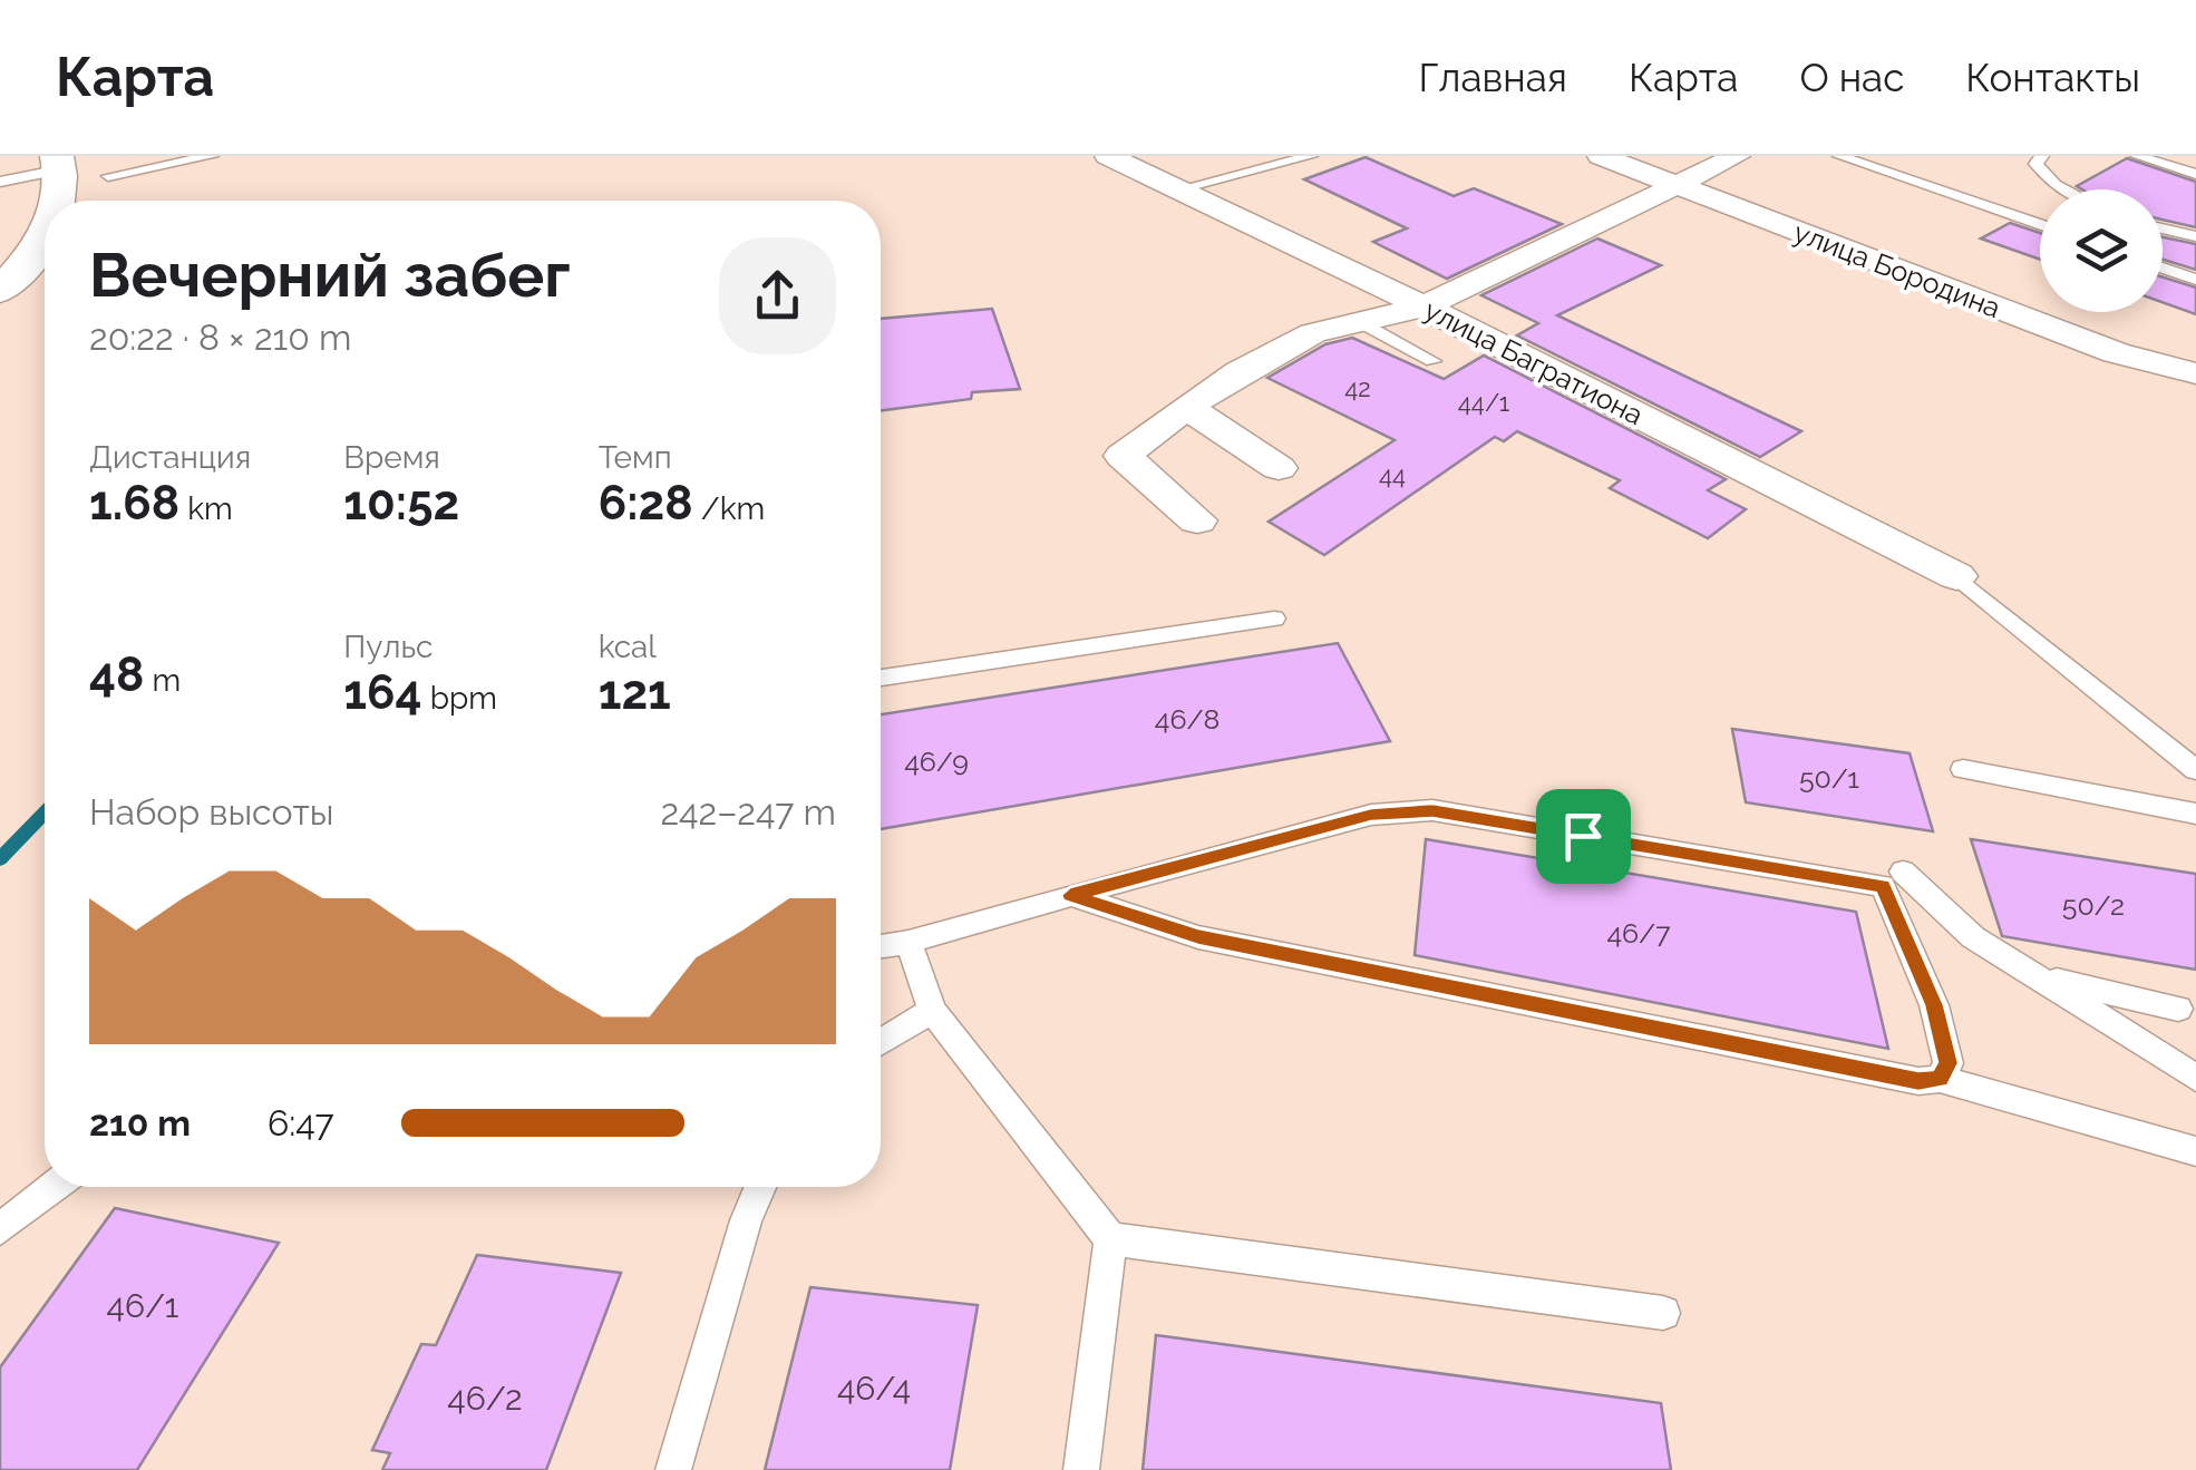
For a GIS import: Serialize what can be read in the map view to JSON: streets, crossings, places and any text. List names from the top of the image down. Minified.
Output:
{"streets":{"street":["улица Бородина","улица Багратиона"]},"house_numbers":["42","44/1","44","46/8","46/9","50/1","50/2","46/7","46/1","46/4","46/2"],"page":{"header":"Карта","nav":["Главная","Карта","О нас","Контакты"],"heading":["Вечерний забег","20:22 · 8 × 210 m"],"stats":[["Дистанция","1.68 km"],["Время","10:52"],["Темп","6:28 /km"],["48 m"],["Пульс","164 bpm"],["kcal","121"]],"chart":["Набор высоты","242–247 m"],"list":[{"name":"210 m","note":"6:47"}]}}
